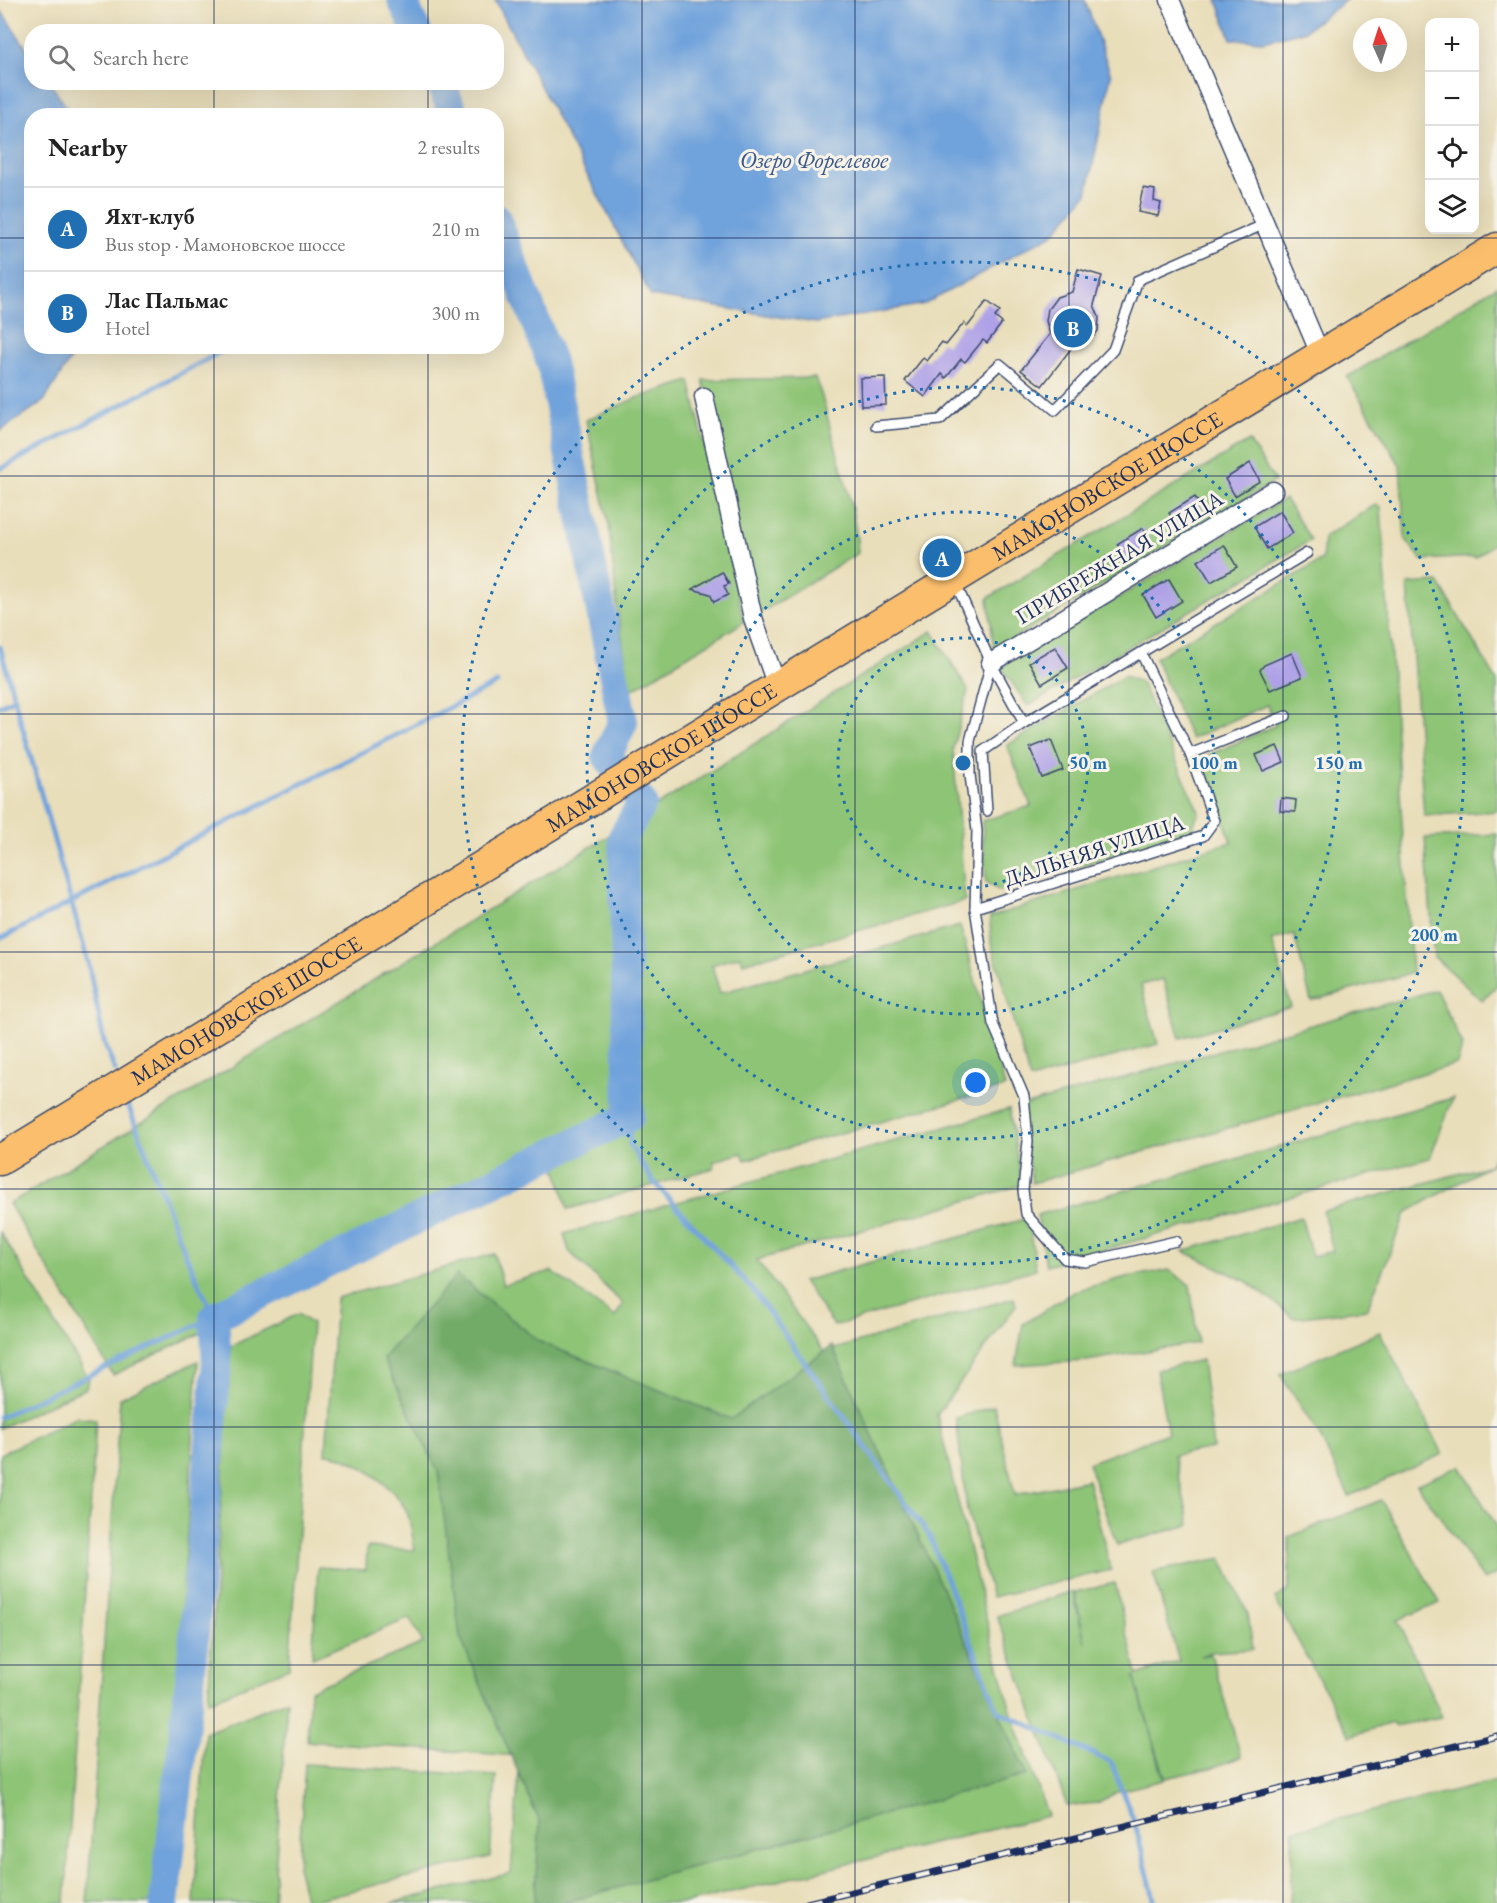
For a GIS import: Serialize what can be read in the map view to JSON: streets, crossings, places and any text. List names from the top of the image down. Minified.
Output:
{"streets":{"main road":["МАМОНОВСКОЕ ШОССЕ"],"street":["ПРИБРЕЖНАЯ УЛИЦА"],"lane":["ДАЛЬНЯЯ УЛИЦА"]},"water":["Озеро Форелевое"],"north":"top","page":{"map_buttons":["+","−"],"search":"Search here","heading":["Nearby","2 results"],"list":[{"mark":"A","name":"Яхт-клуб","note":"Bus stop · Мамоновское шоссе","value":"210 m"},{"mark":"B","name":"Лас Пальмас","note":"Hotel","value":"300 m"}],"pins":["B","A"]},"rings":["50 m","100 m","150 m","200 m"]}
